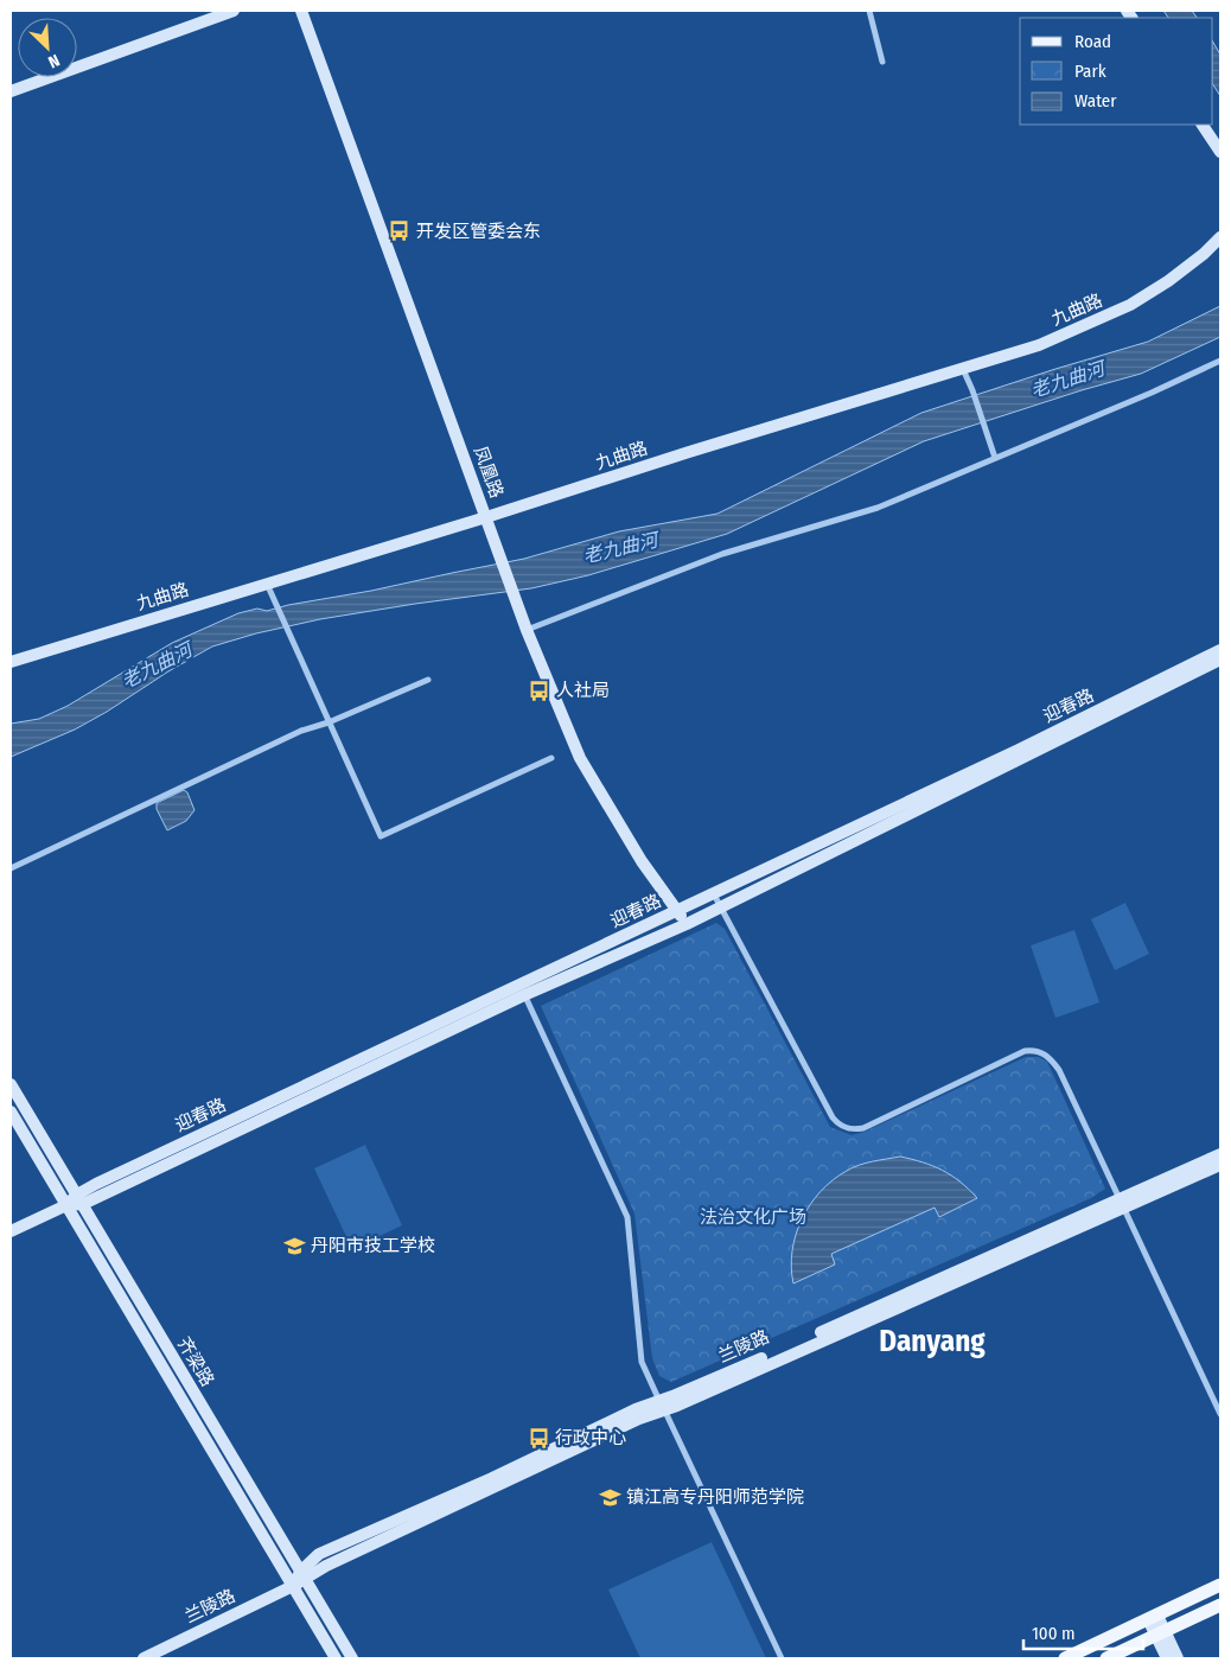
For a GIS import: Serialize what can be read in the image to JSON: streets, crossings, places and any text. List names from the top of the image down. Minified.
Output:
{"streets":{"street":["九曲路","凤凰路","迎春路","兰陵路","齐梁路"]},"crossings":[["九曲路","凤凰路"],["凤凰路","迎春路"],["迎春路","齐梁路"],["兰陵路","齐梁路"]],"districts":["Danyang"],"water":["老九曲河"],"parks":["法治文化广场"],"places":{"bus stop":["开发区管委会东","人社局","行政中心"],"school or university":["丹阳市技工学校","镇江高专丹阳师范学院"]},"legend":["Road","Park","Water"],"scale_bar":"100 m","north":"bottom right"}
